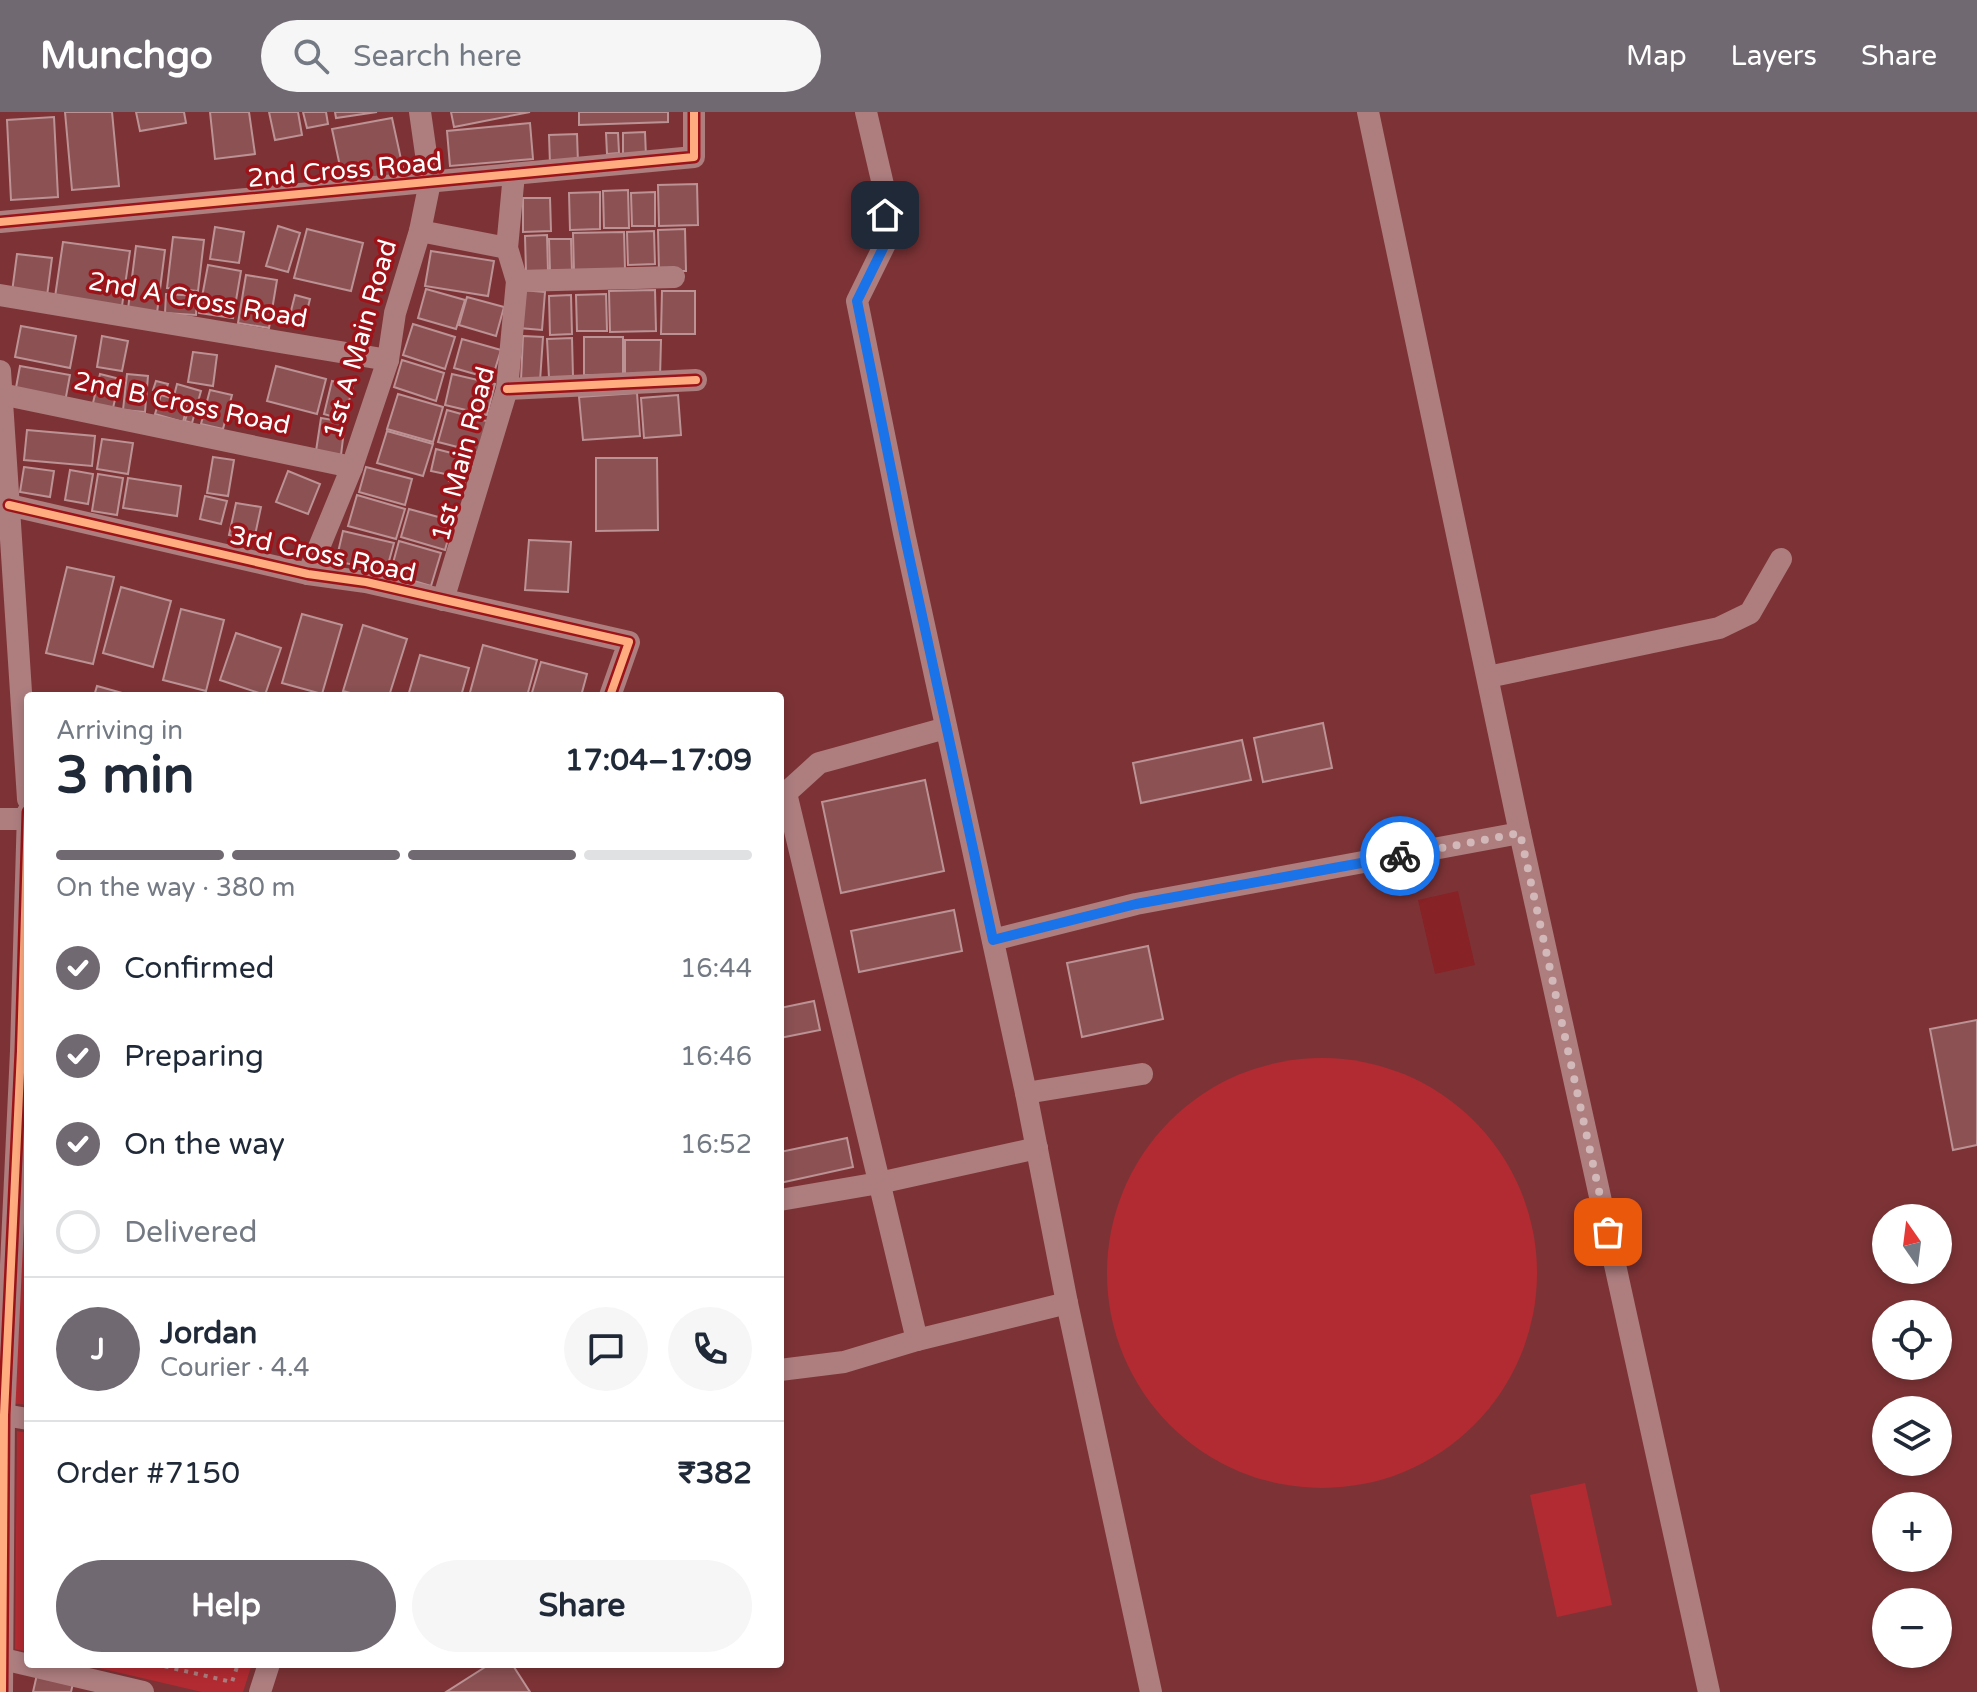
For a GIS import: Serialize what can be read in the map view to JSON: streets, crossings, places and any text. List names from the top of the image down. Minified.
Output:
{"streets":{"street":["2nd Cross Road","2nd A Cross Road","1st A Main Road","2nd B Cross Road","1st Main Road","3rd Cross Road"]},"crossings":[["2nd Cross Road","1st A Main Road"],["2nd Cross Road","1st Main Road"],["2nd A Cross Road","1st A Main Road"],["1st A Main Road","2nd B Cross Road"],["1st A Main Road","3rd Cross Road"],["1st Main Road","3rd Cross Road"]],"north":"top","page":{"header":"Munchgo","search":"Search here","nav":["Map","Layers","Share"],"heading":["3 min","Arriving in","17:04–17:09"],"panel":["Jordan","Courier · 4.4","Order #7150","₹382"],"bar":"On the way · 380 m","list":[["Confirmed","16:44"],["Preparing","16:46"],["On the way","16:52"],"Delivered"],"map_buttons":["+","−"],"round":"J","buttons":["Help","Share"]}}
